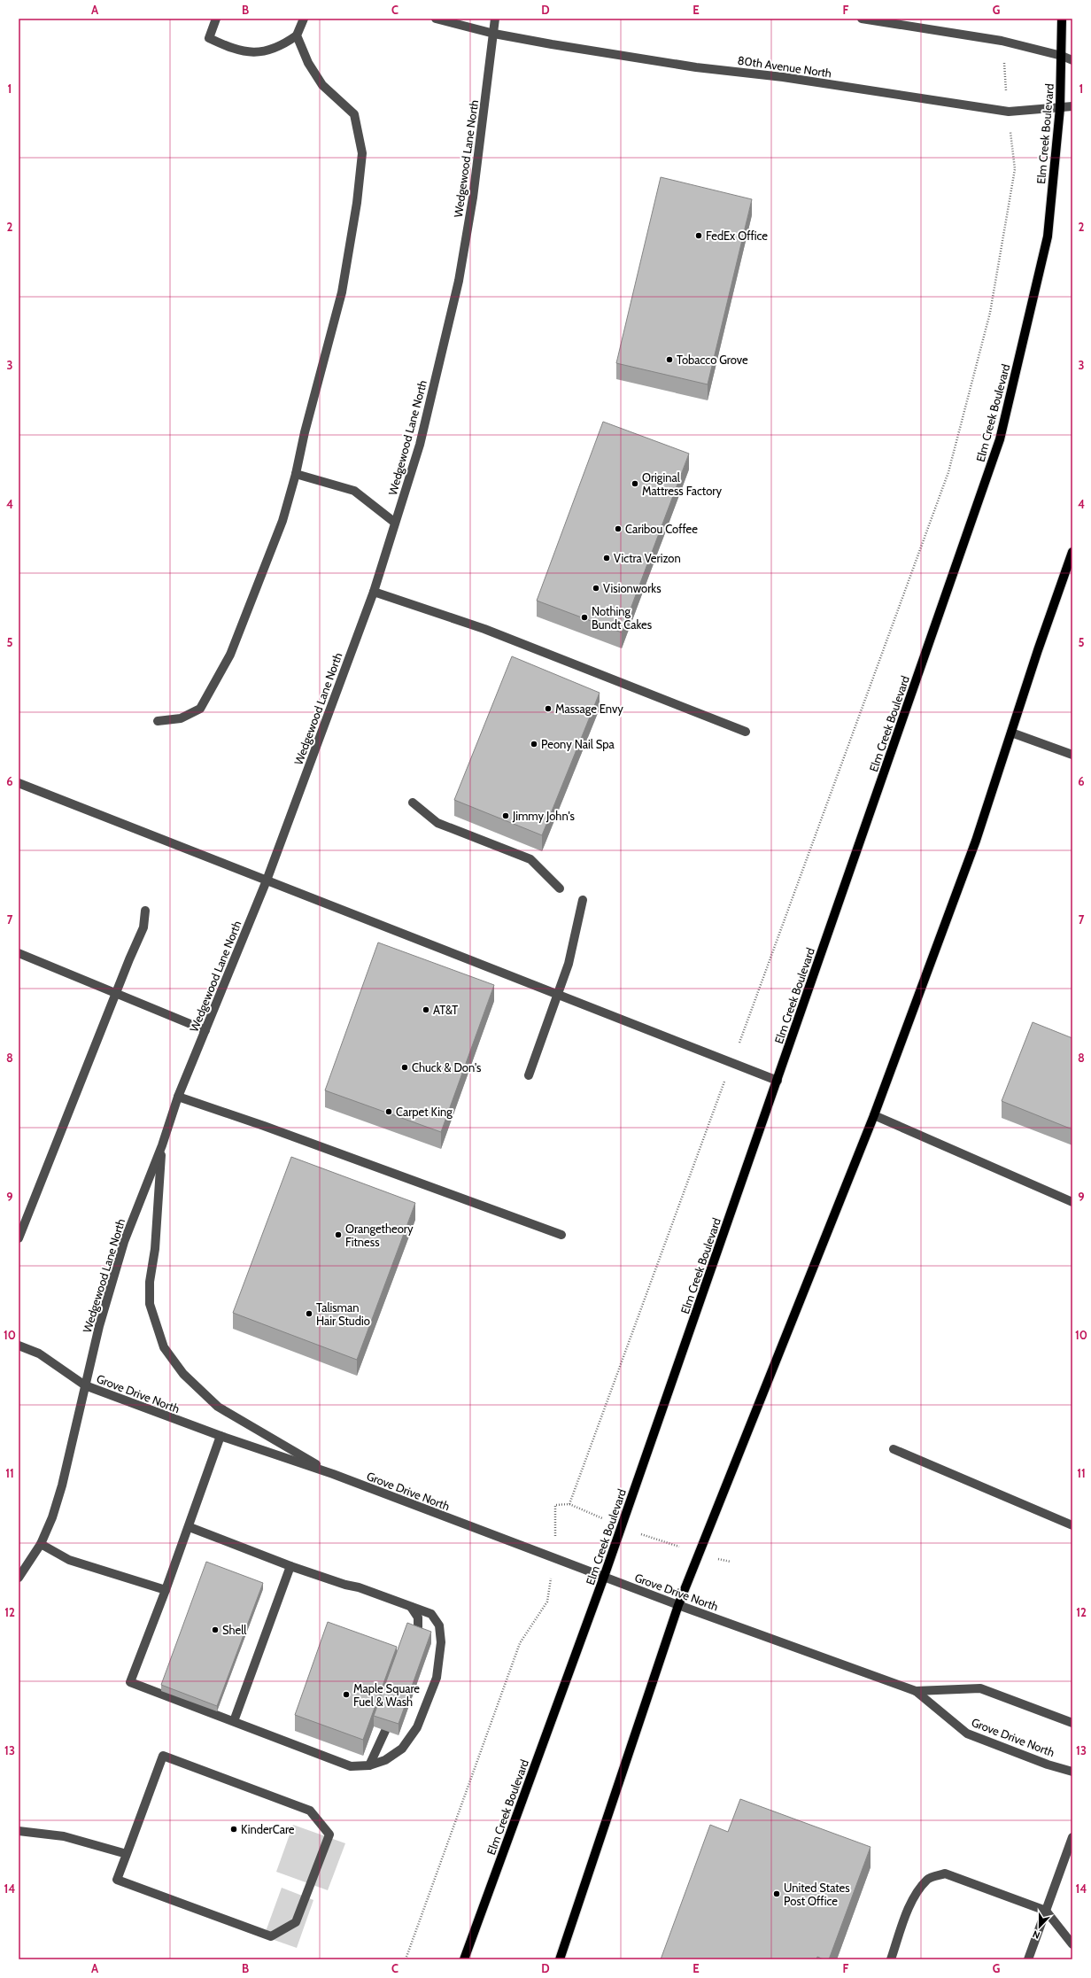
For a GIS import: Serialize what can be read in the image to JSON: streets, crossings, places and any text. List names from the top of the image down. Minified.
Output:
{"streets":{"main road":["Elm Creek Boulevard"],"street":["80th Avenue North","Wedgewood Lane North","Grove Drive North"]},"crossings":[["80th Avenue North","Elm Creek Boulevard"],["80th Avenue North","Wedgewood Lane North"],["Elm Creek Boulevard","Grove Drive North"],["Wedgewood Lane North","Grove Drive North"]],"places":["FedEx Office","Tobacco Grove","Original Mattress Factory","Caribou Coffee","Victra Verizon","Visionworks","Nothing Bundt Cakes","Massage Envy","Peony Nail Spa","Jimmy John's","AT&T","Chuck & Don's","Carpet King","Orangetheory Fitness","Talisman Hair Studio","Shell","Maple Square Fuel & Wash","KinderCare","United States Post Office"],"north":"bottom","grid":{"columns":["A","B","C","D","E","F","G"],"rows":["1","2","3","4","5","6","7","8","9","10","11","12","13","14"]}}
